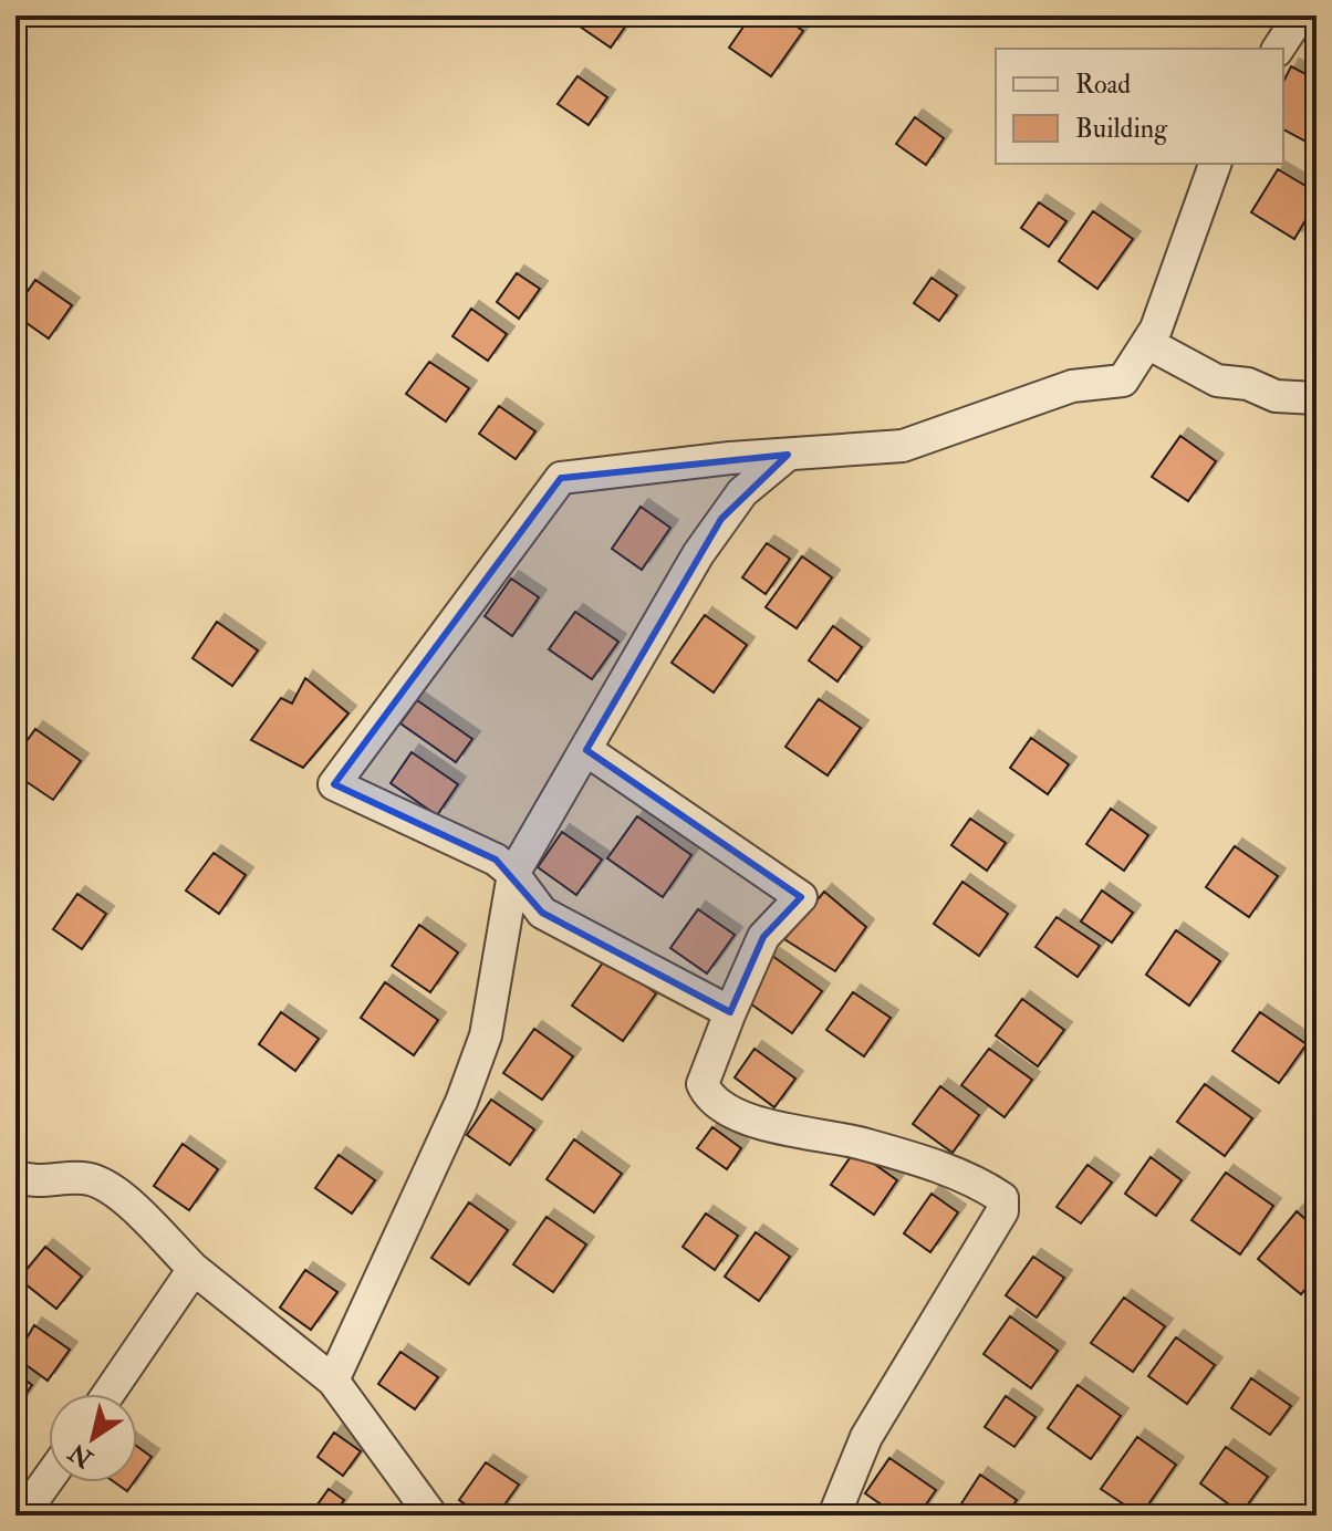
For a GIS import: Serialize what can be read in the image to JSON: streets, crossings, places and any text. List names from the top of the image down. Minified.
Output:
{"legend":["Road","Building"],"north":"bottom left"}
